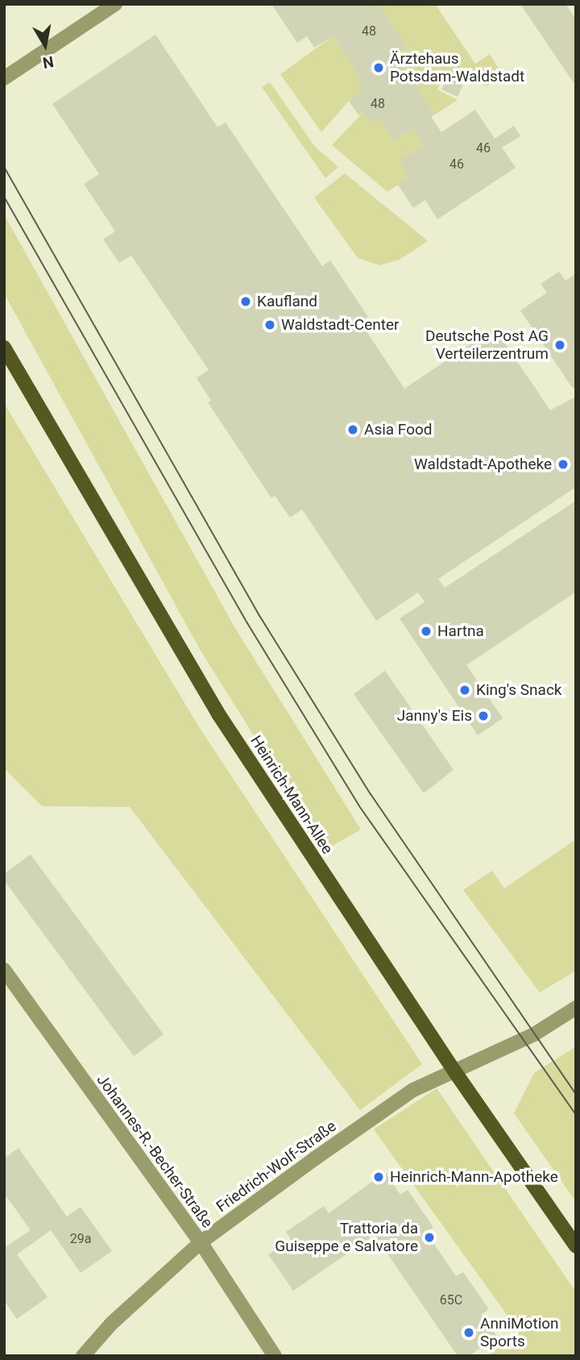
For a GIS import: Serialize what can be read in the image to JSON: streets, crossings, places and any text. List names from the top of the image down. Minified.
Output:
{"streets":{"main road":["Heinrich-Mann-Allee"],"street":["Johannes-R.-Becher-Straße","Friedrich-Wolf-Straße"]},"crossings":[["Heinrich-Mann-Allee","Friedrich-Wolf-Straße"],["Johannes-R.-Becher-Straße","Friedrich-Wolf-Straße"]],"places":["Ärztehaus Potsdam-Waldstadt","Kaufland","Waldstadt-Center","Deutsche Post AG Verteilerzentrum","Asia Food","Waldstadt-Apotheke","Hartna","King's Snack","Janny's Eis","Heinrich-Mann-Apotheke","Trattoria da Guiseppe e Salvatore","AnniMotion Sports"],"house_numbers":["48","48","46","46","29a","65C"],"north":"bottom"}
